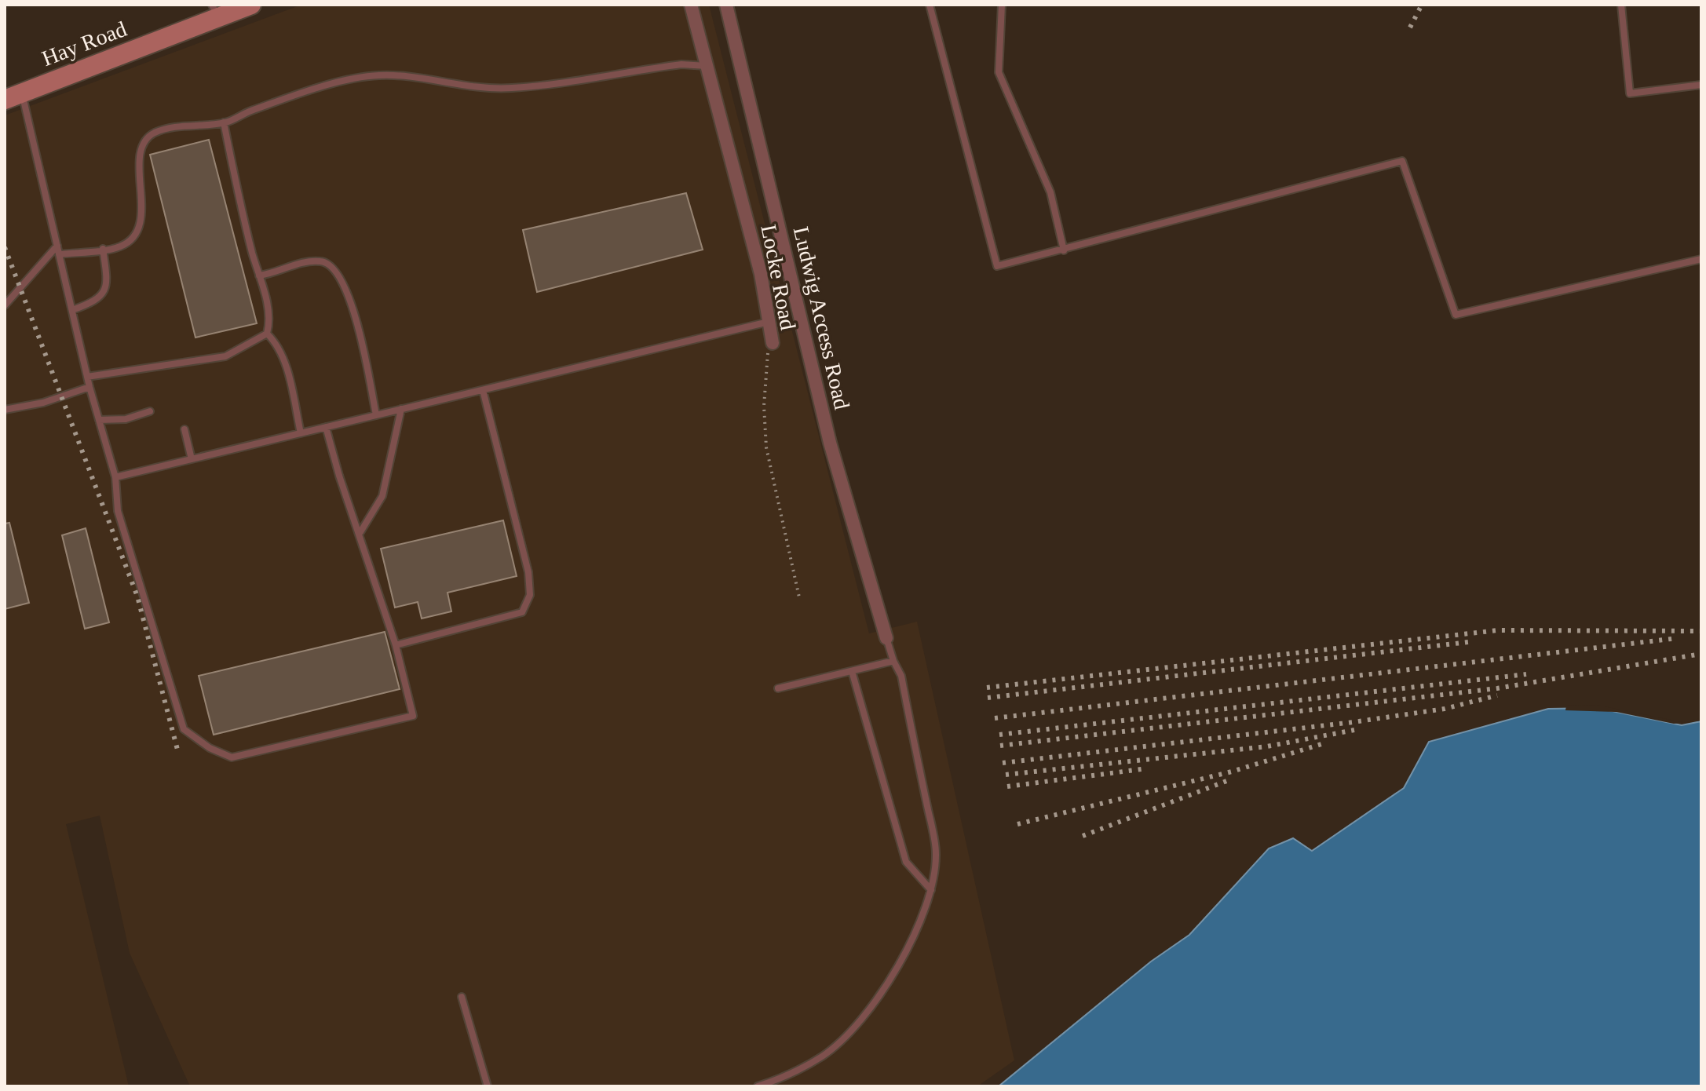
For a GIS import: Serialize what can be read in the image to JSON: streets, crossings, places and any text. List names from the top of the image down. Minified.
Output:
{"streets":{"main road":["Hay Road"],"street":["Locke Road","Ludwig Access Road"]}}
